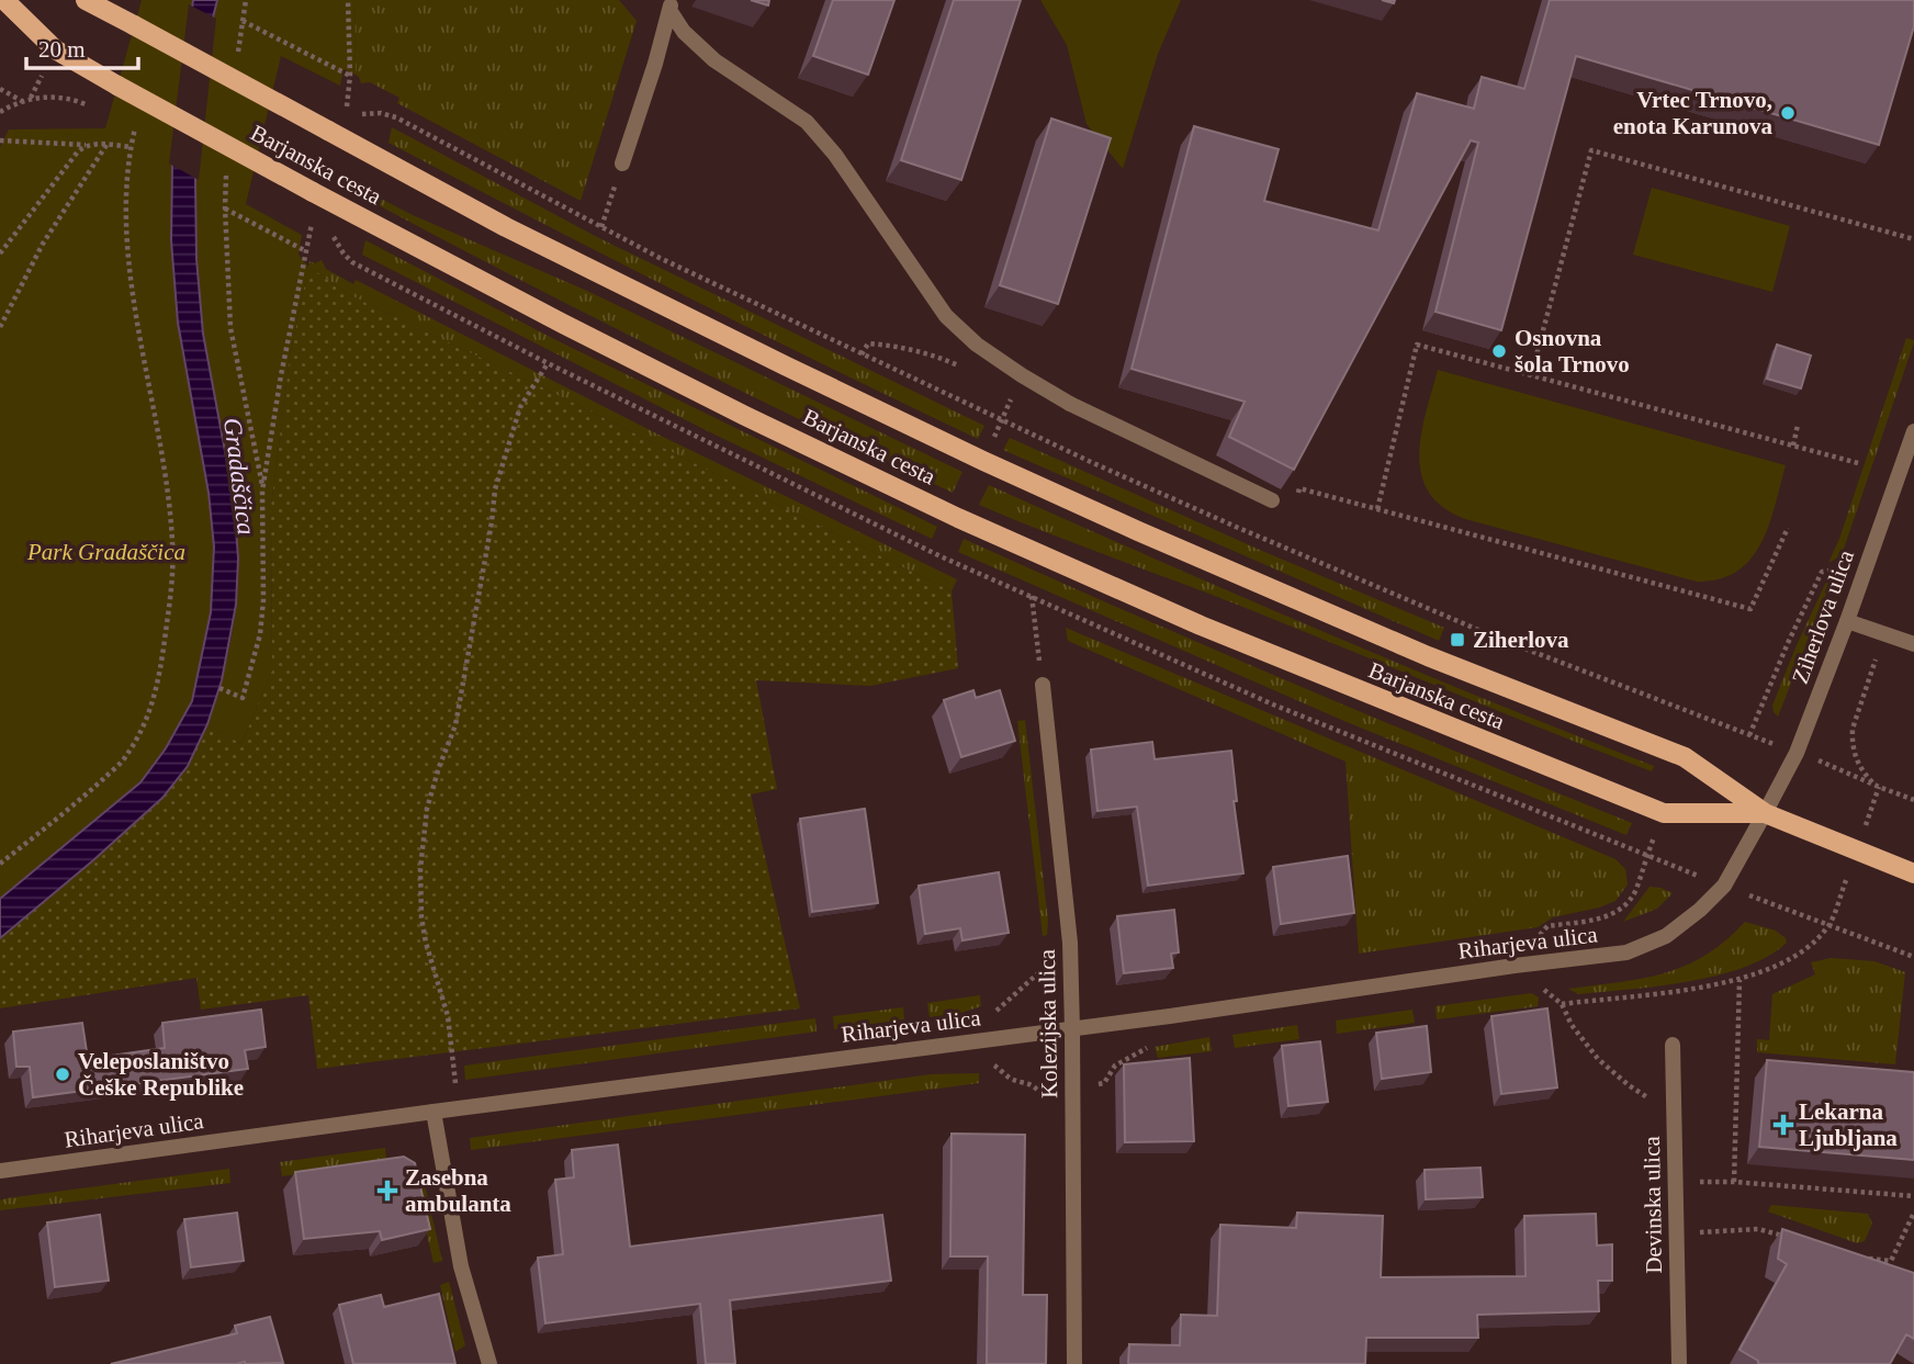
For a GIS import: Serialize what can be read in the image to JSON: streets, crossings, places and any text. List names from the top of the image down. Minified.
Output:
{"streets":{"main road":["Barjanska cesta"],"street":["Ziherlova ulica","Riharjeva ulica","Kolezijska ulica","Devinska ulica"]},"crossings":[["Barjanska cesta","Ziherlova ulica"],["Barjanska cesta","Riharjeva ulica"],["Ziherlova ulica","Riharjeva ulica"],["Riharjeva ulica","Kolezijska ulica"]],"water":["Gradaščica"],"parks":["Park Gradaščica"],"places":{"other":["Vrtec Trnovo, enota Karunova","Osnovna šola Trnovo","Veleposlaništvo Češke Republike"],"transit":["Ziherlova"],"health":["Lekarna Ljubljana","Zasebna ambulanta"]},"scale_bar":"20 m"}
